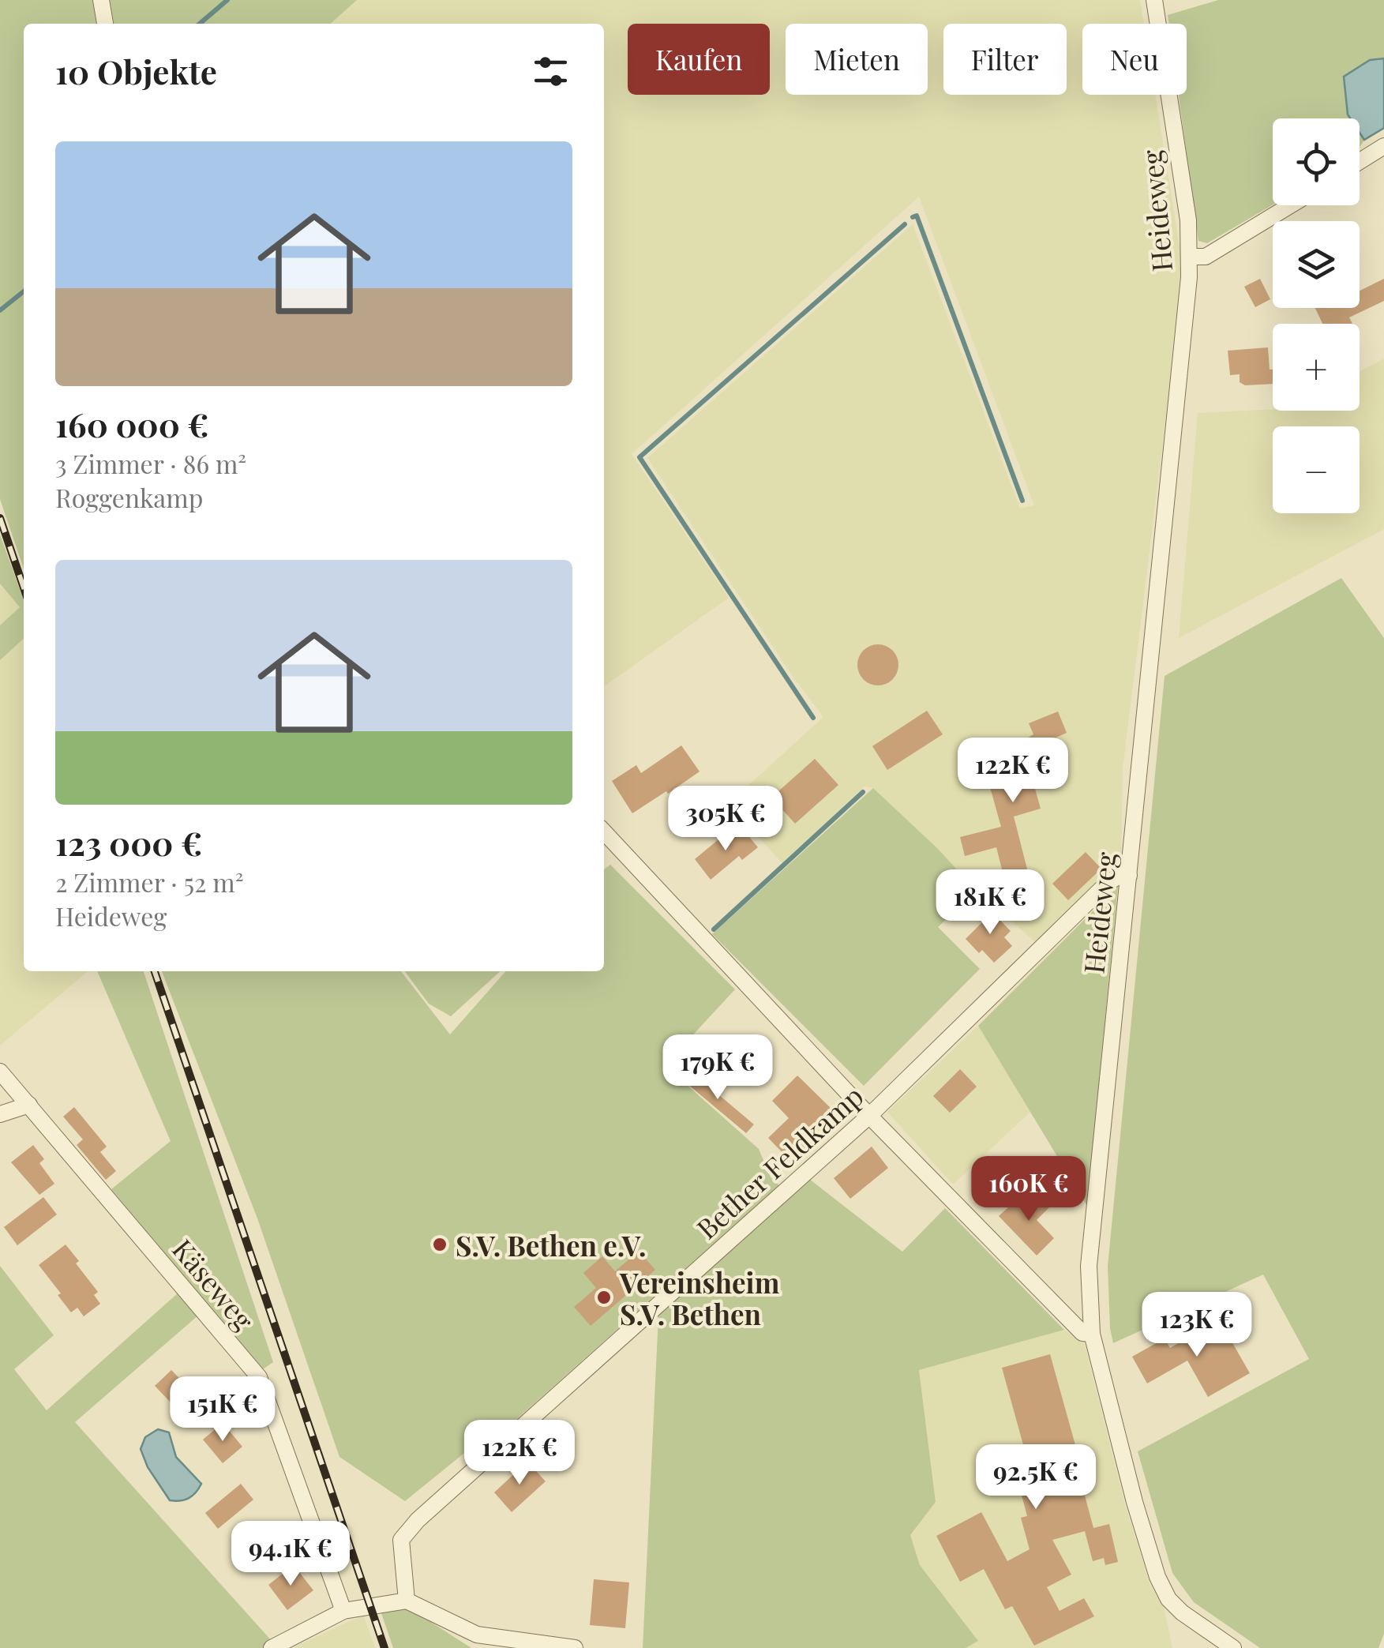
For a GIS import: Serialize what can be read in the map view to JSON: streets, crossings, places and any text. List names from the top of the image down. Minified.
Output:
{"streets":{"street":["Heideweg","Bether Feldkamp","Käseweg"]},"crossings":[["Heideweg","Bether Feldkamp"]],"places":["S.V. Bethen e.V.","Vereinsheim S.V. Bethen"],"page":{"chip":["Kaufen","Mieten","Filter","Neu"],"heading":"10 Objekte","map_buttons":["+","−"],"list":[{"name":"160 000 €","note":"3 Zimmer · 86 m² · Roggenkamp"},{"name":"123 000 €","note":"2 Zimmer · 52 m² · Heideweg"}],"price":["122K €","305K €","181K €","179K €","160K €","123K €","151K €","122K €","92.5K €","94.1K €"]}}
